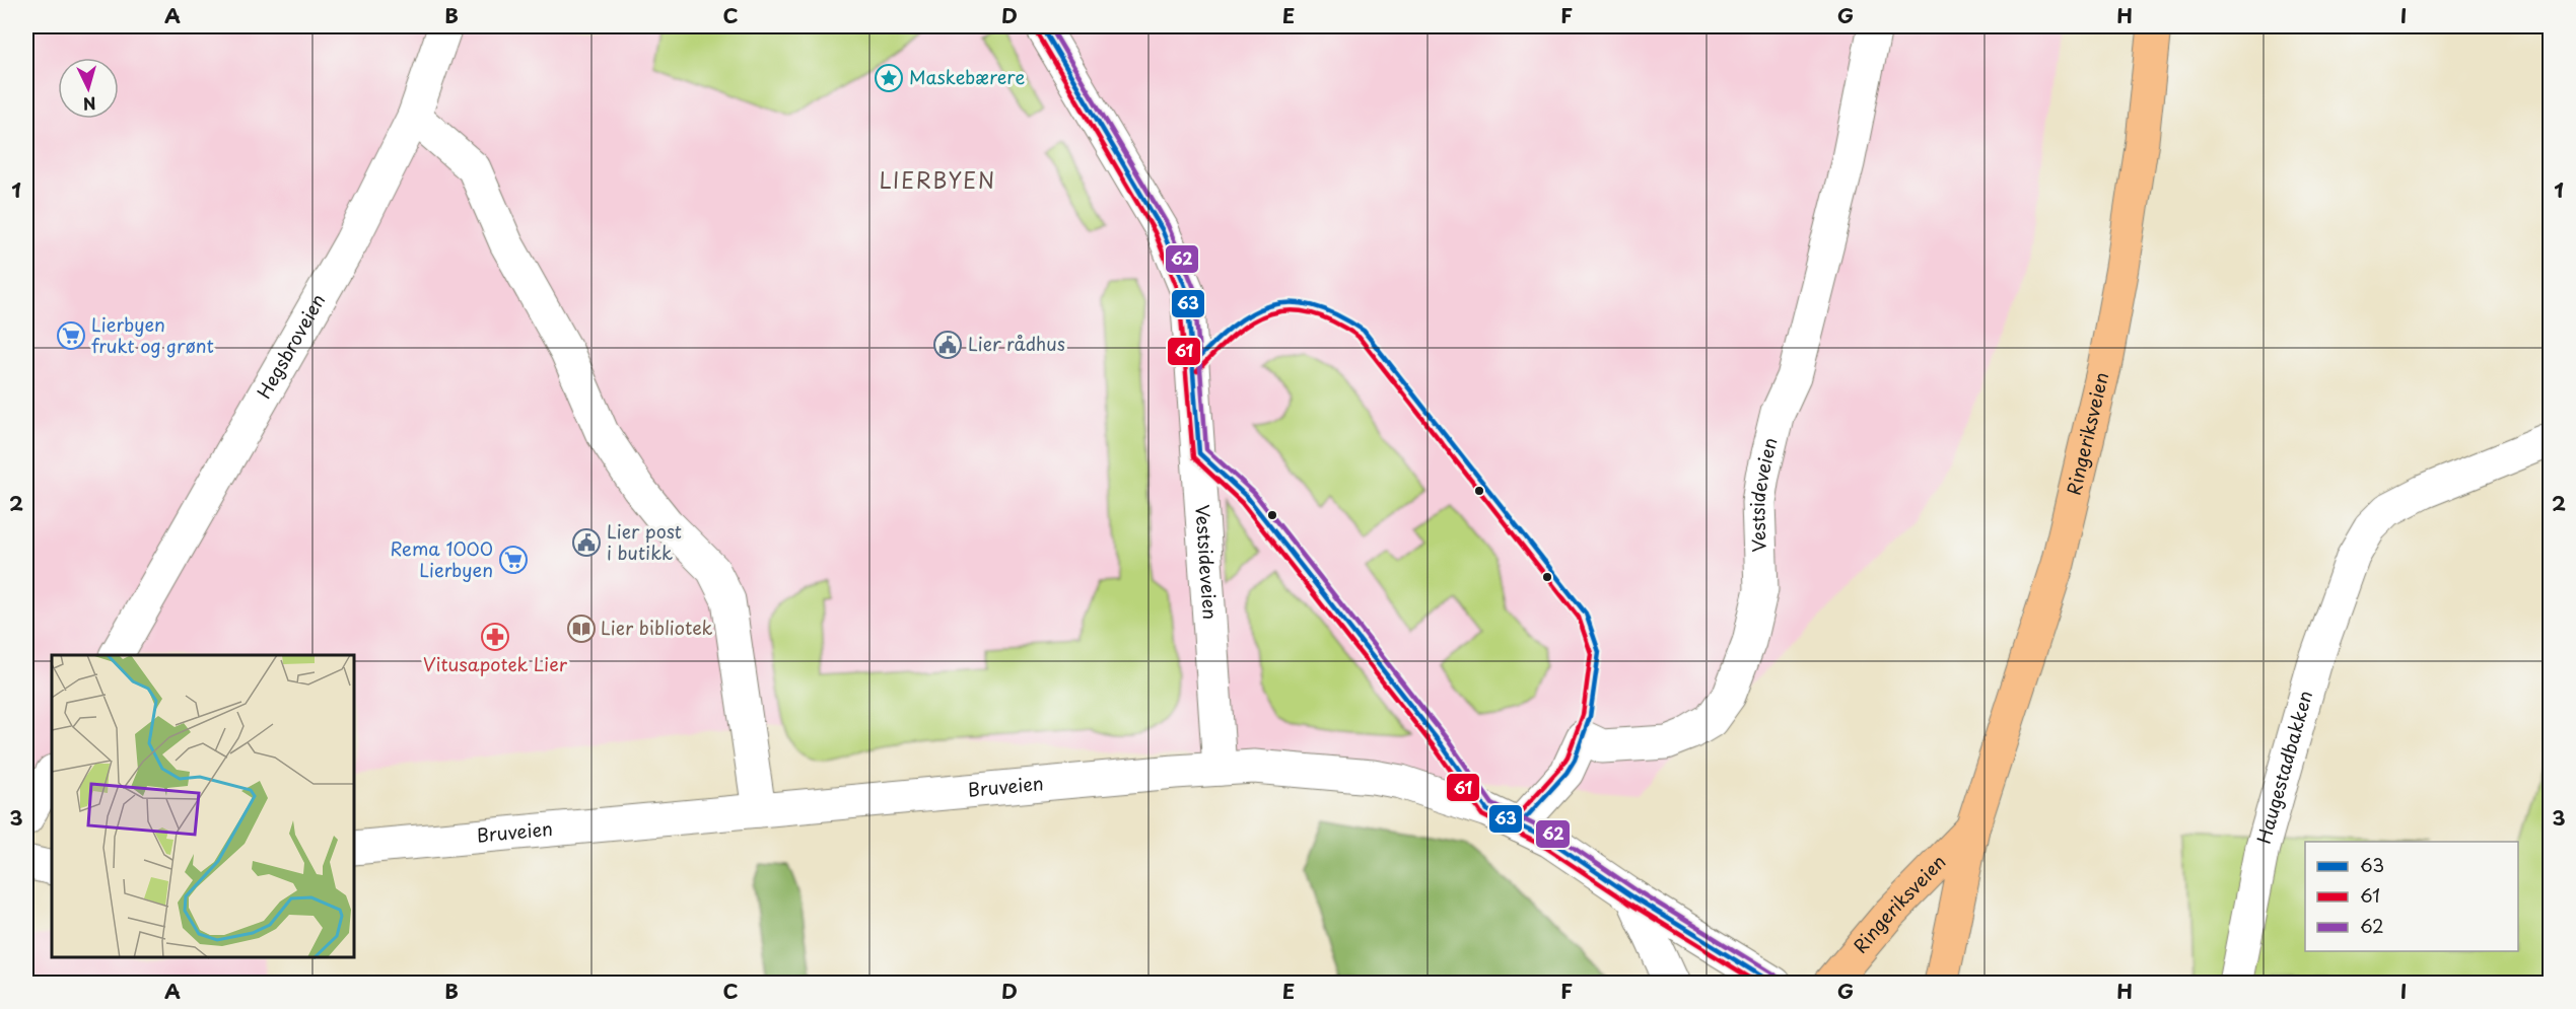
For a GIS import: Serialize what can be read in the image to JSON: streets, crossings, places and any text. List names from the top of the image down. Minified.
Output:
{"streets":{"main road":["Ringeriksveien"],"street":["Hegsbroveien","Vestsideveien","Haugestadbakken","Bruveien"]},"crossings":[["Vestsideveien","Bruveien"]],"districts":["LIERBYEN"],"places":{"place":["Maskebærere"],"supermarket":["Lierbyen frukt og grønt","Rema 1000 Lierbyen"],"public building":["Lier rådhus","Lier post i butikk"],"library":["Lier bibliotek"],"pharmacy":["Vitusapotek Lier"]},"lines":["transit line 63","transit line 62","transit line 61"],"legend":["63","61","62"],"north":"bottom","grid":{"columns":["A","B","C","D","E","F","G","H","I"],"rows":["1","2","3"]}}
